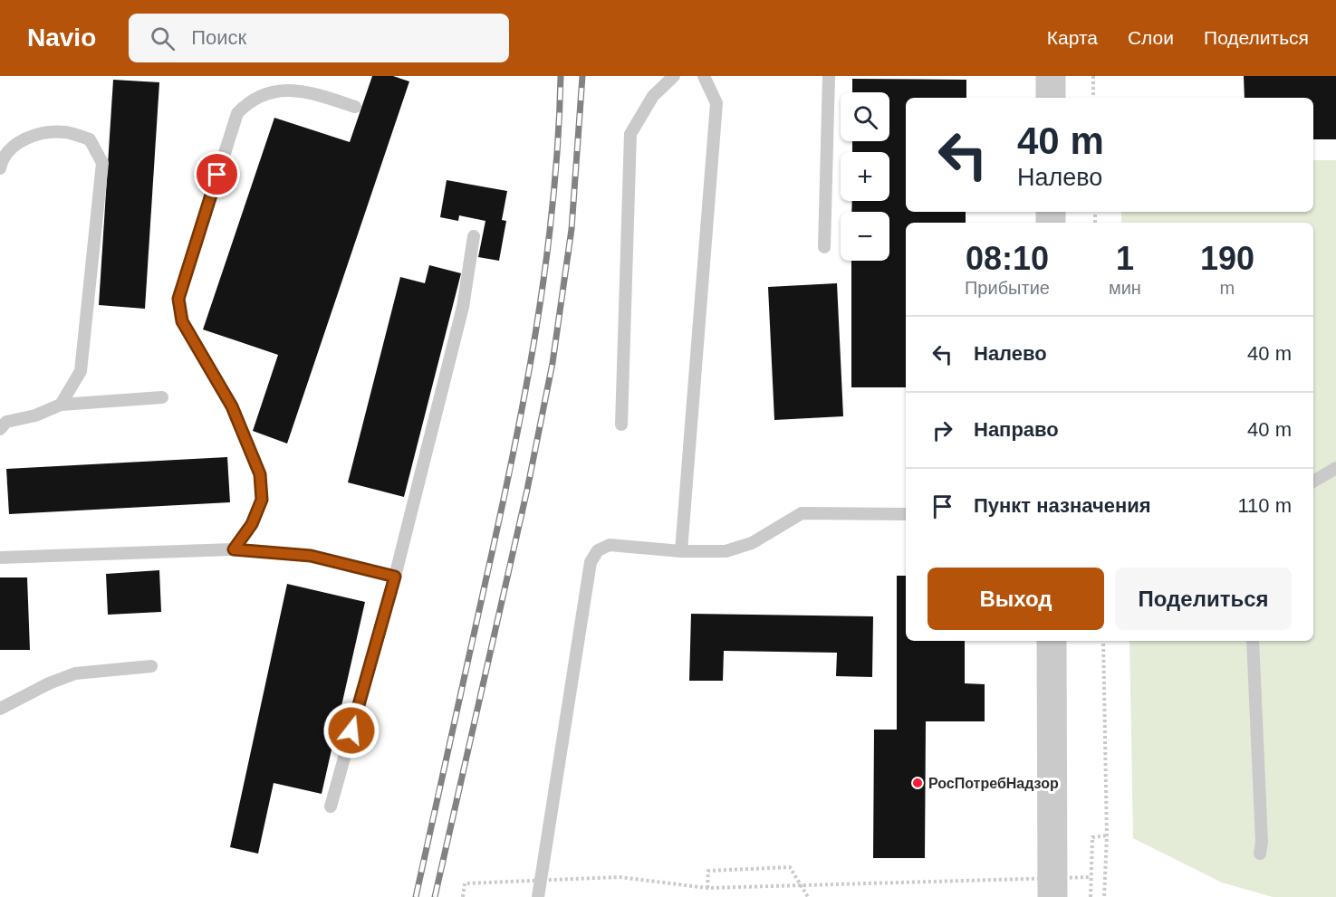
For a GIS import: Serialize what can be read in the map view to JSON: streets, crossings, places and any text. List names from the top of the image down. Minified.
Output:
{"places":["РосПотребНадзор"],"page":{"header":"Navio","search":"Поиск","nav":["Карта","Слои","Поделиться"],"map_buttons":["+","−"],"turn":["40 m","Налево"],"eta":["08:10","Прибытие","1","мин","190","m"],"list":[{"name":"Налево","value":"40 m"},{"name":"Направо","value":"40 m"},{"name":"Пункт назначения","value":"110 m"}],"buttons":["Выход","Поделиться"]}}
